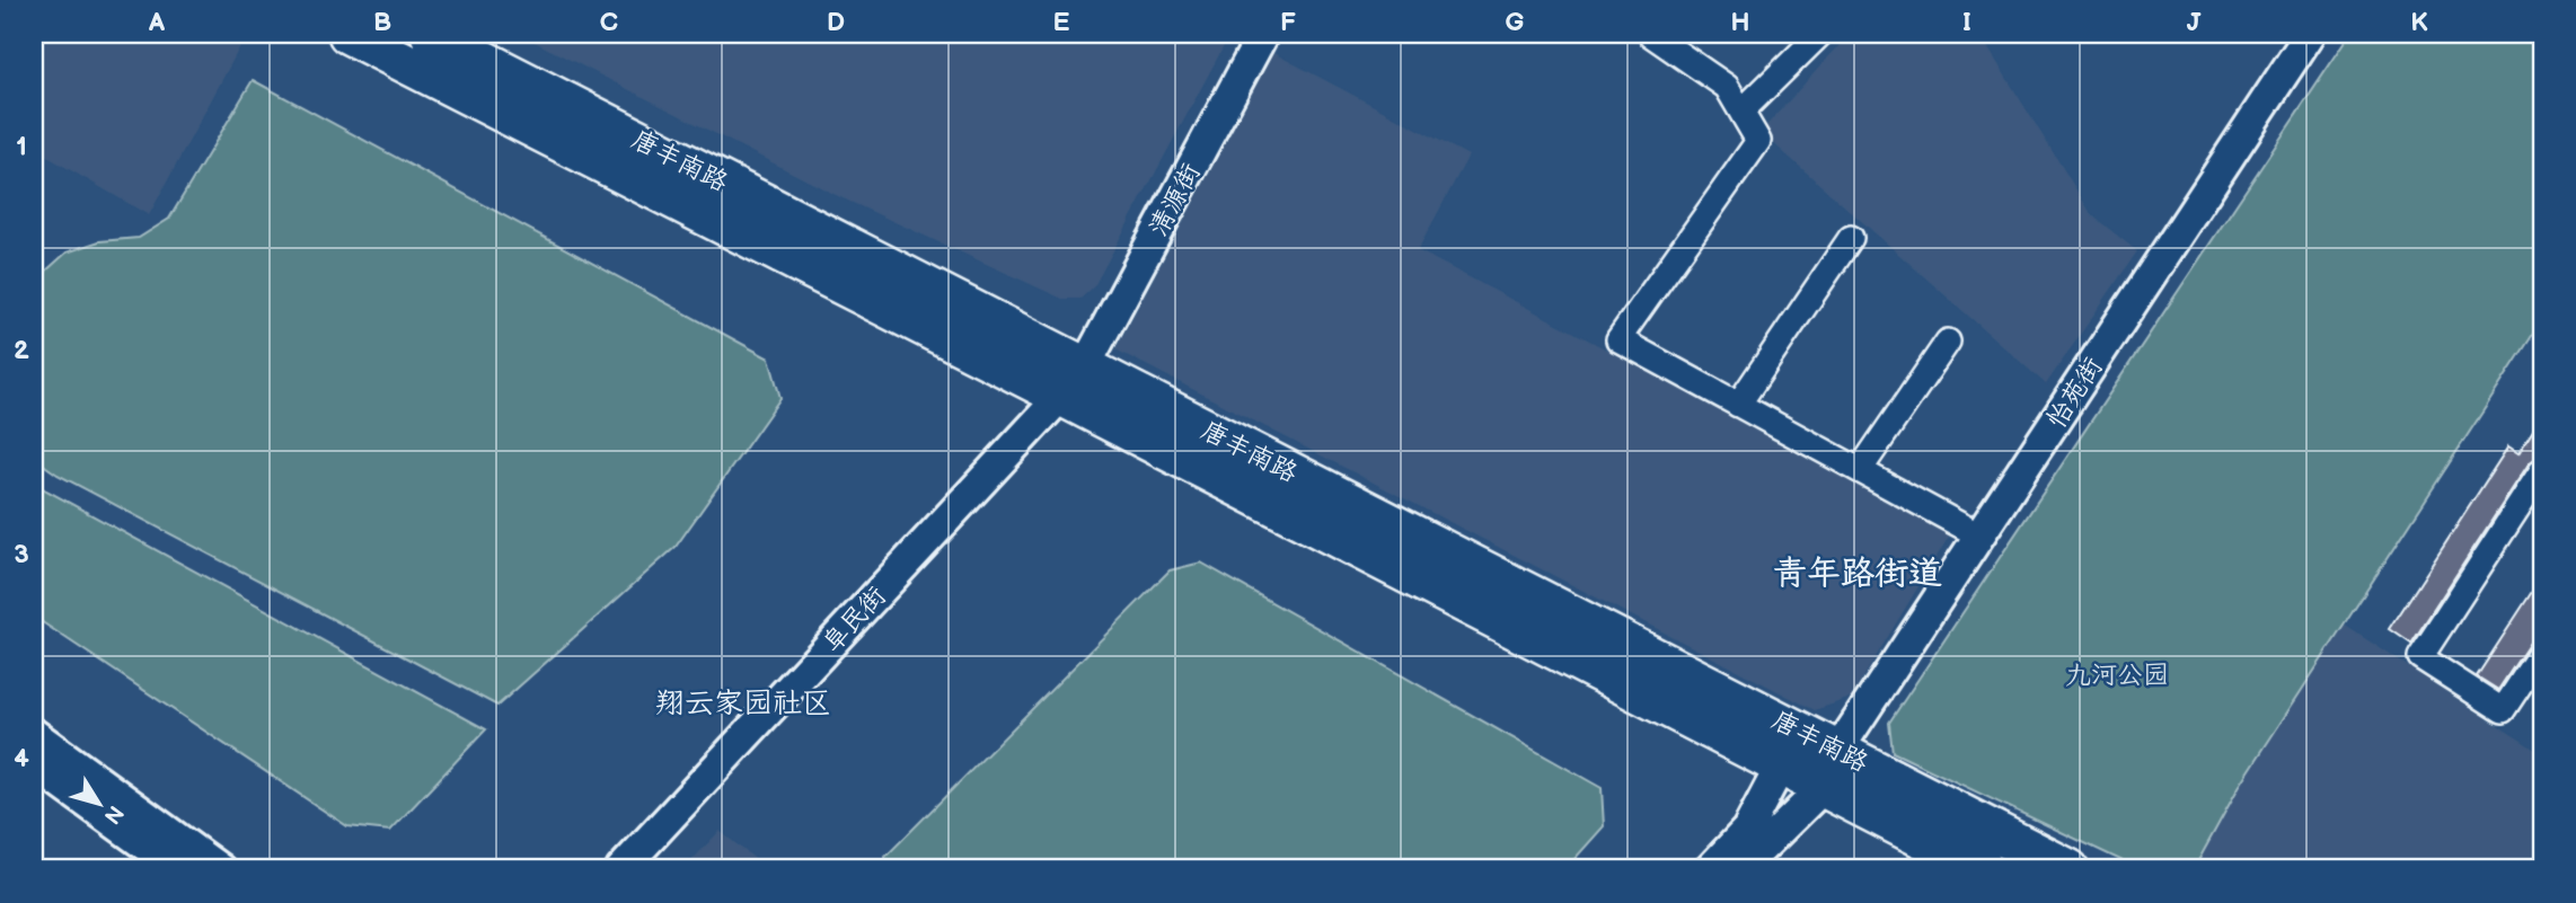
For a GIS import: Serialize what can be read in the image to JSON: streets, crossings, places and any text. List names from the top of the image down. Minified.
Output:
{"streets":{"main road":["唐丰南路"],"street":["清源街","怡苑街","阜民街"]},"crossings":[["唐丰南路","清源街"],["唐丰南路","怡苑街"],["唐丰南路","阜民街"],["清源街","阜民街"]],"districts":["青年路街道","翔云家园社区"],"parks":["九河公园"],"north":"bottom right","grid":{"columns":["A","B","C","D","E","F","G","H","I","J","K"],"rows":["1","2","3","4"]}}
